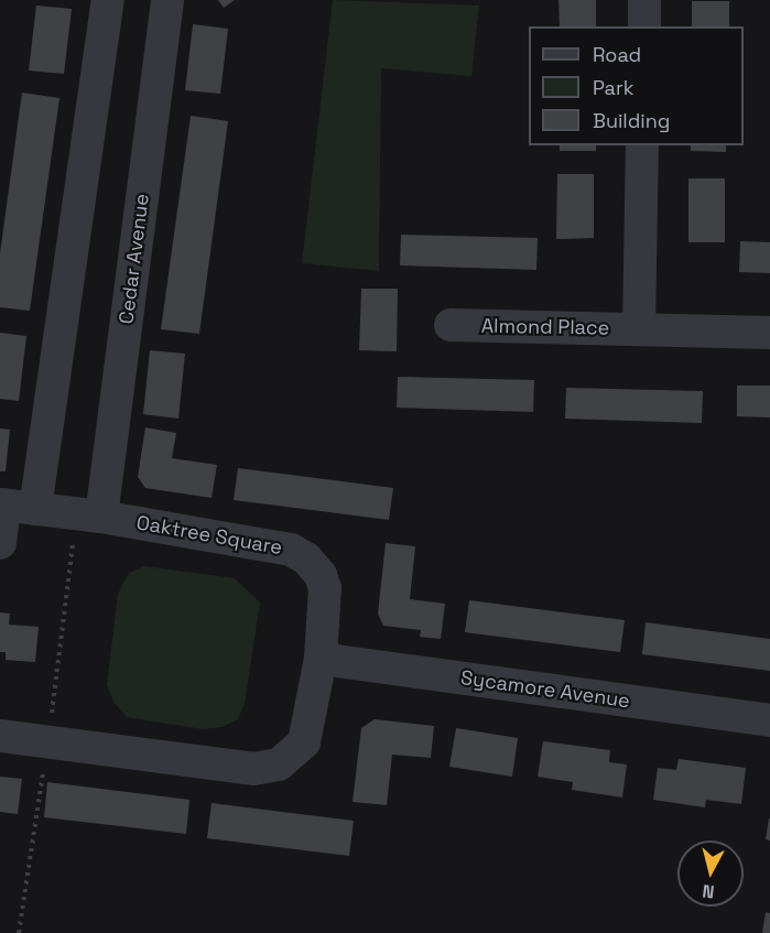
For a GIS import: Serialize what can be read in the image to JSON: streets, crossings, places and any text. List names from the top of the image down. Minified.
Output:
{"streets":{"street":["Cedar Avenue","Almond Place","Oaktree Square","Sycamore Avenue"]},"crossings":[["Cedar Avenue","Oaktree Square"],["Oaktree Square","Sycamore Avenue"]],"legend":["Road","Park","Building"],"north":"bottom"}
